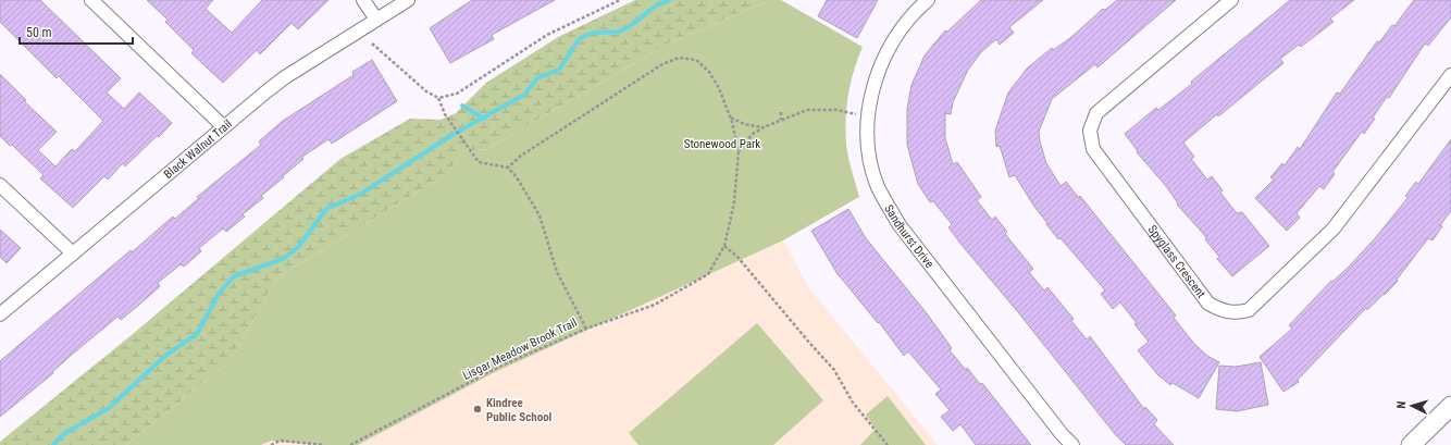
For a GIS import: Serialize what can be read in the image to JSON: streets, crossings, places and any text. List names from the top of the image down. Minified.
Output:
{"streets":{"street":["Black Walnut Trail","Sandhurst Drive","Spyglass Crescent"],"path":["Lisgar Meadow Brook Trail"]},"parks":["Stonewood Park"],"places":["Kindree Public School"],"scale_bar":"50 m","north":"left"}
